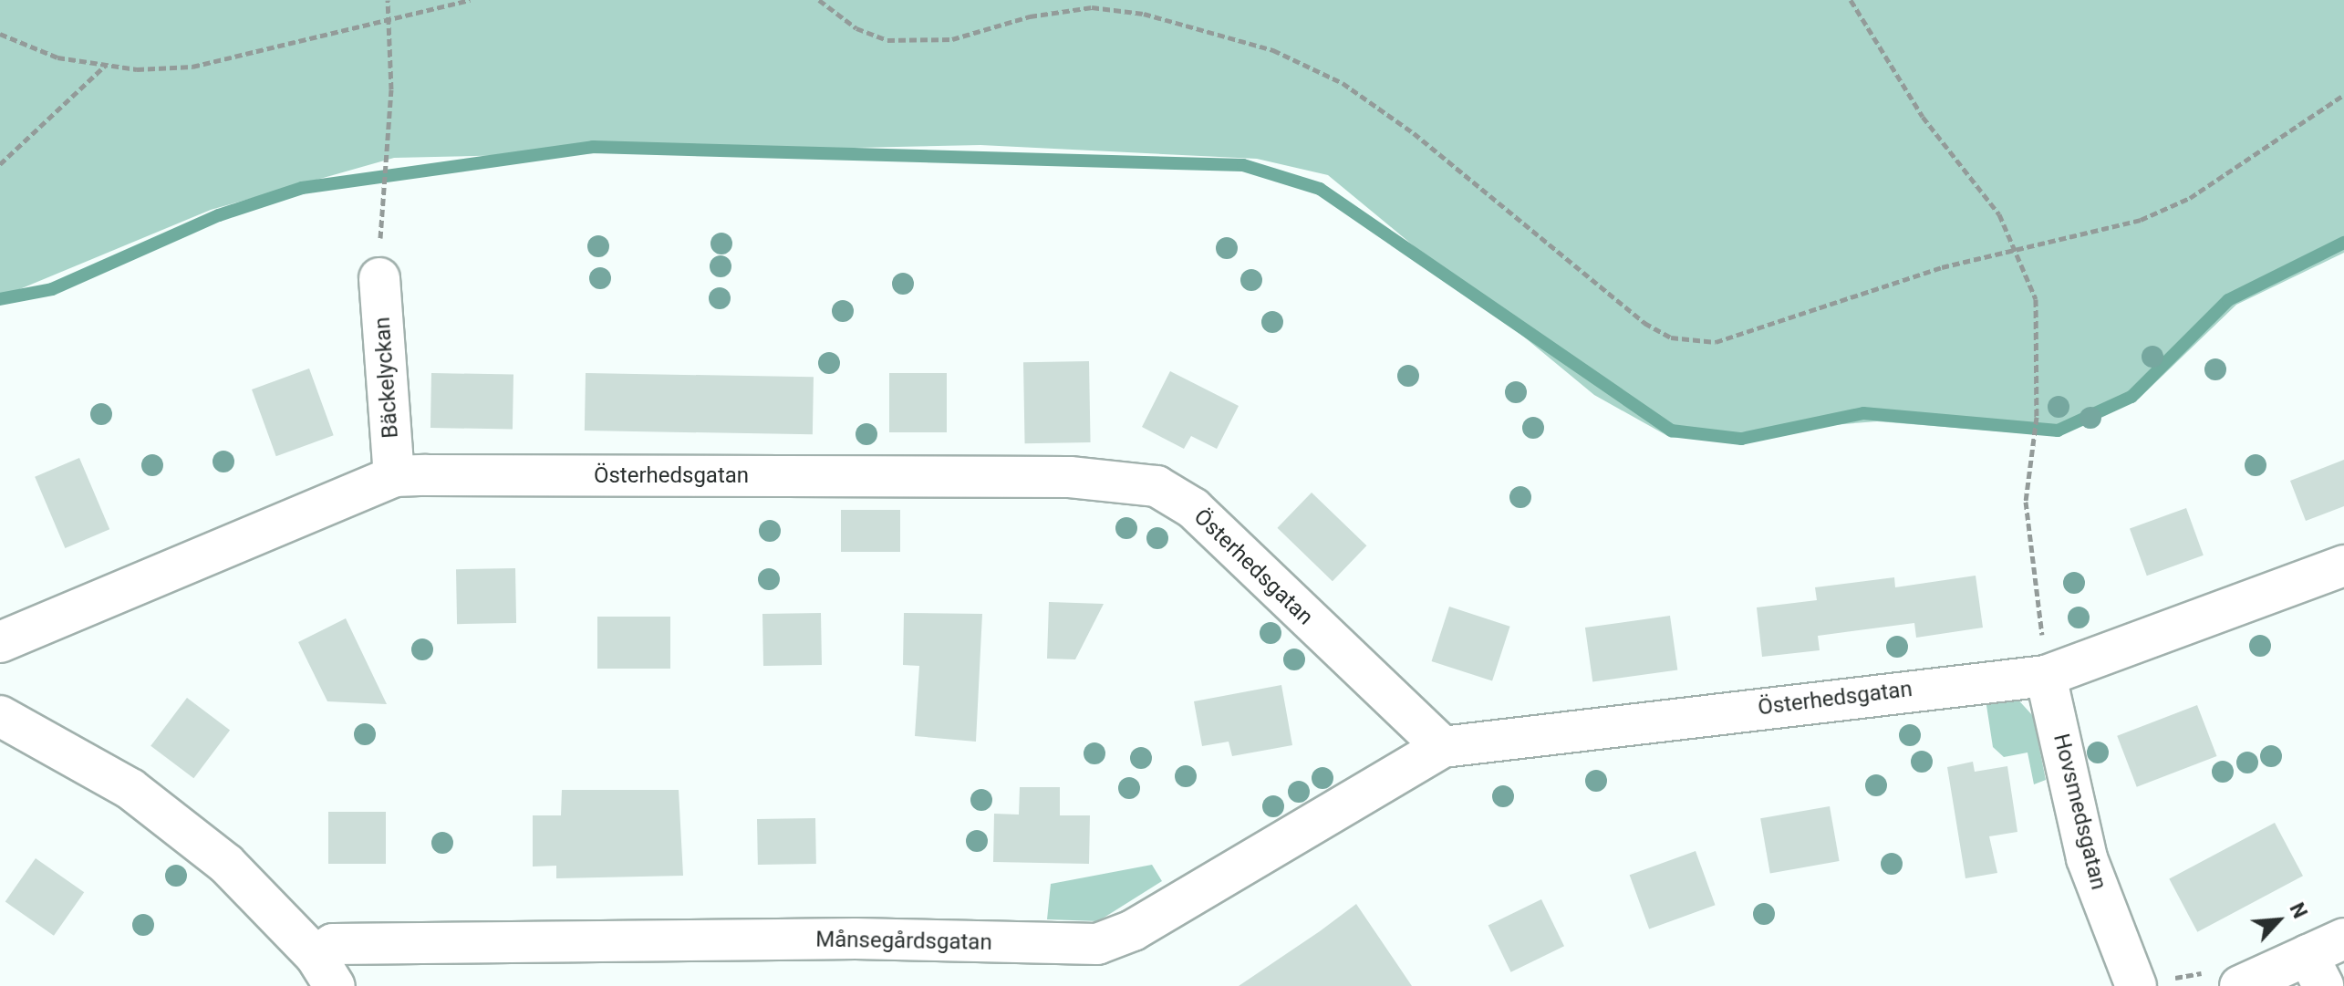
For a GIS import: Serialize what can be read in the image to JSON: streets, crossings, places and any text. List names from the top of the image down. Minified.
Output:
{"streets":{"street":["Bäckelyckan","Österhedsgatan","Hovsmedsgatan","Månsegårdsgatan"]},"crossings":[["Bäckelyckan","Österhedsgatan"],["Österhedsgatan","Hovsmedsgatan"],["Österhedsgatan","Månsegårdsgatan"]],"north":"top right"}
